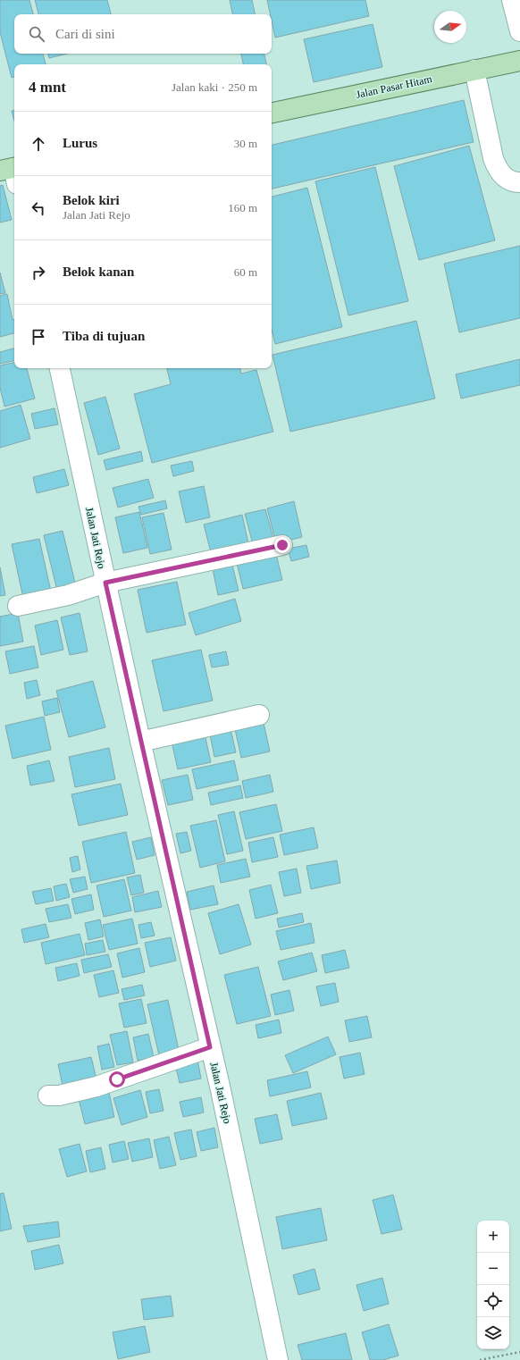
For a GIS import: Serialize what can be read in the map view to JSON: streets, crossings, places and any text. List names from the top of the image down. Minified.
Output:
{"streets":{"main road":["Jalan Pasar Hitam"],"street":["Jalan Jati Rejo"]},"north":"right","page":{"search":"Cari di sini","heading":["4 mnt","Jalan kaki · 250 m"],"list":[["Lurus","30 m"],["Belok kiri","Jalan Jati Rejo","160 m"],["Belok kanan","60 m"],"Tiba di tujuan"],"map_buttons":["+","−"]}}
